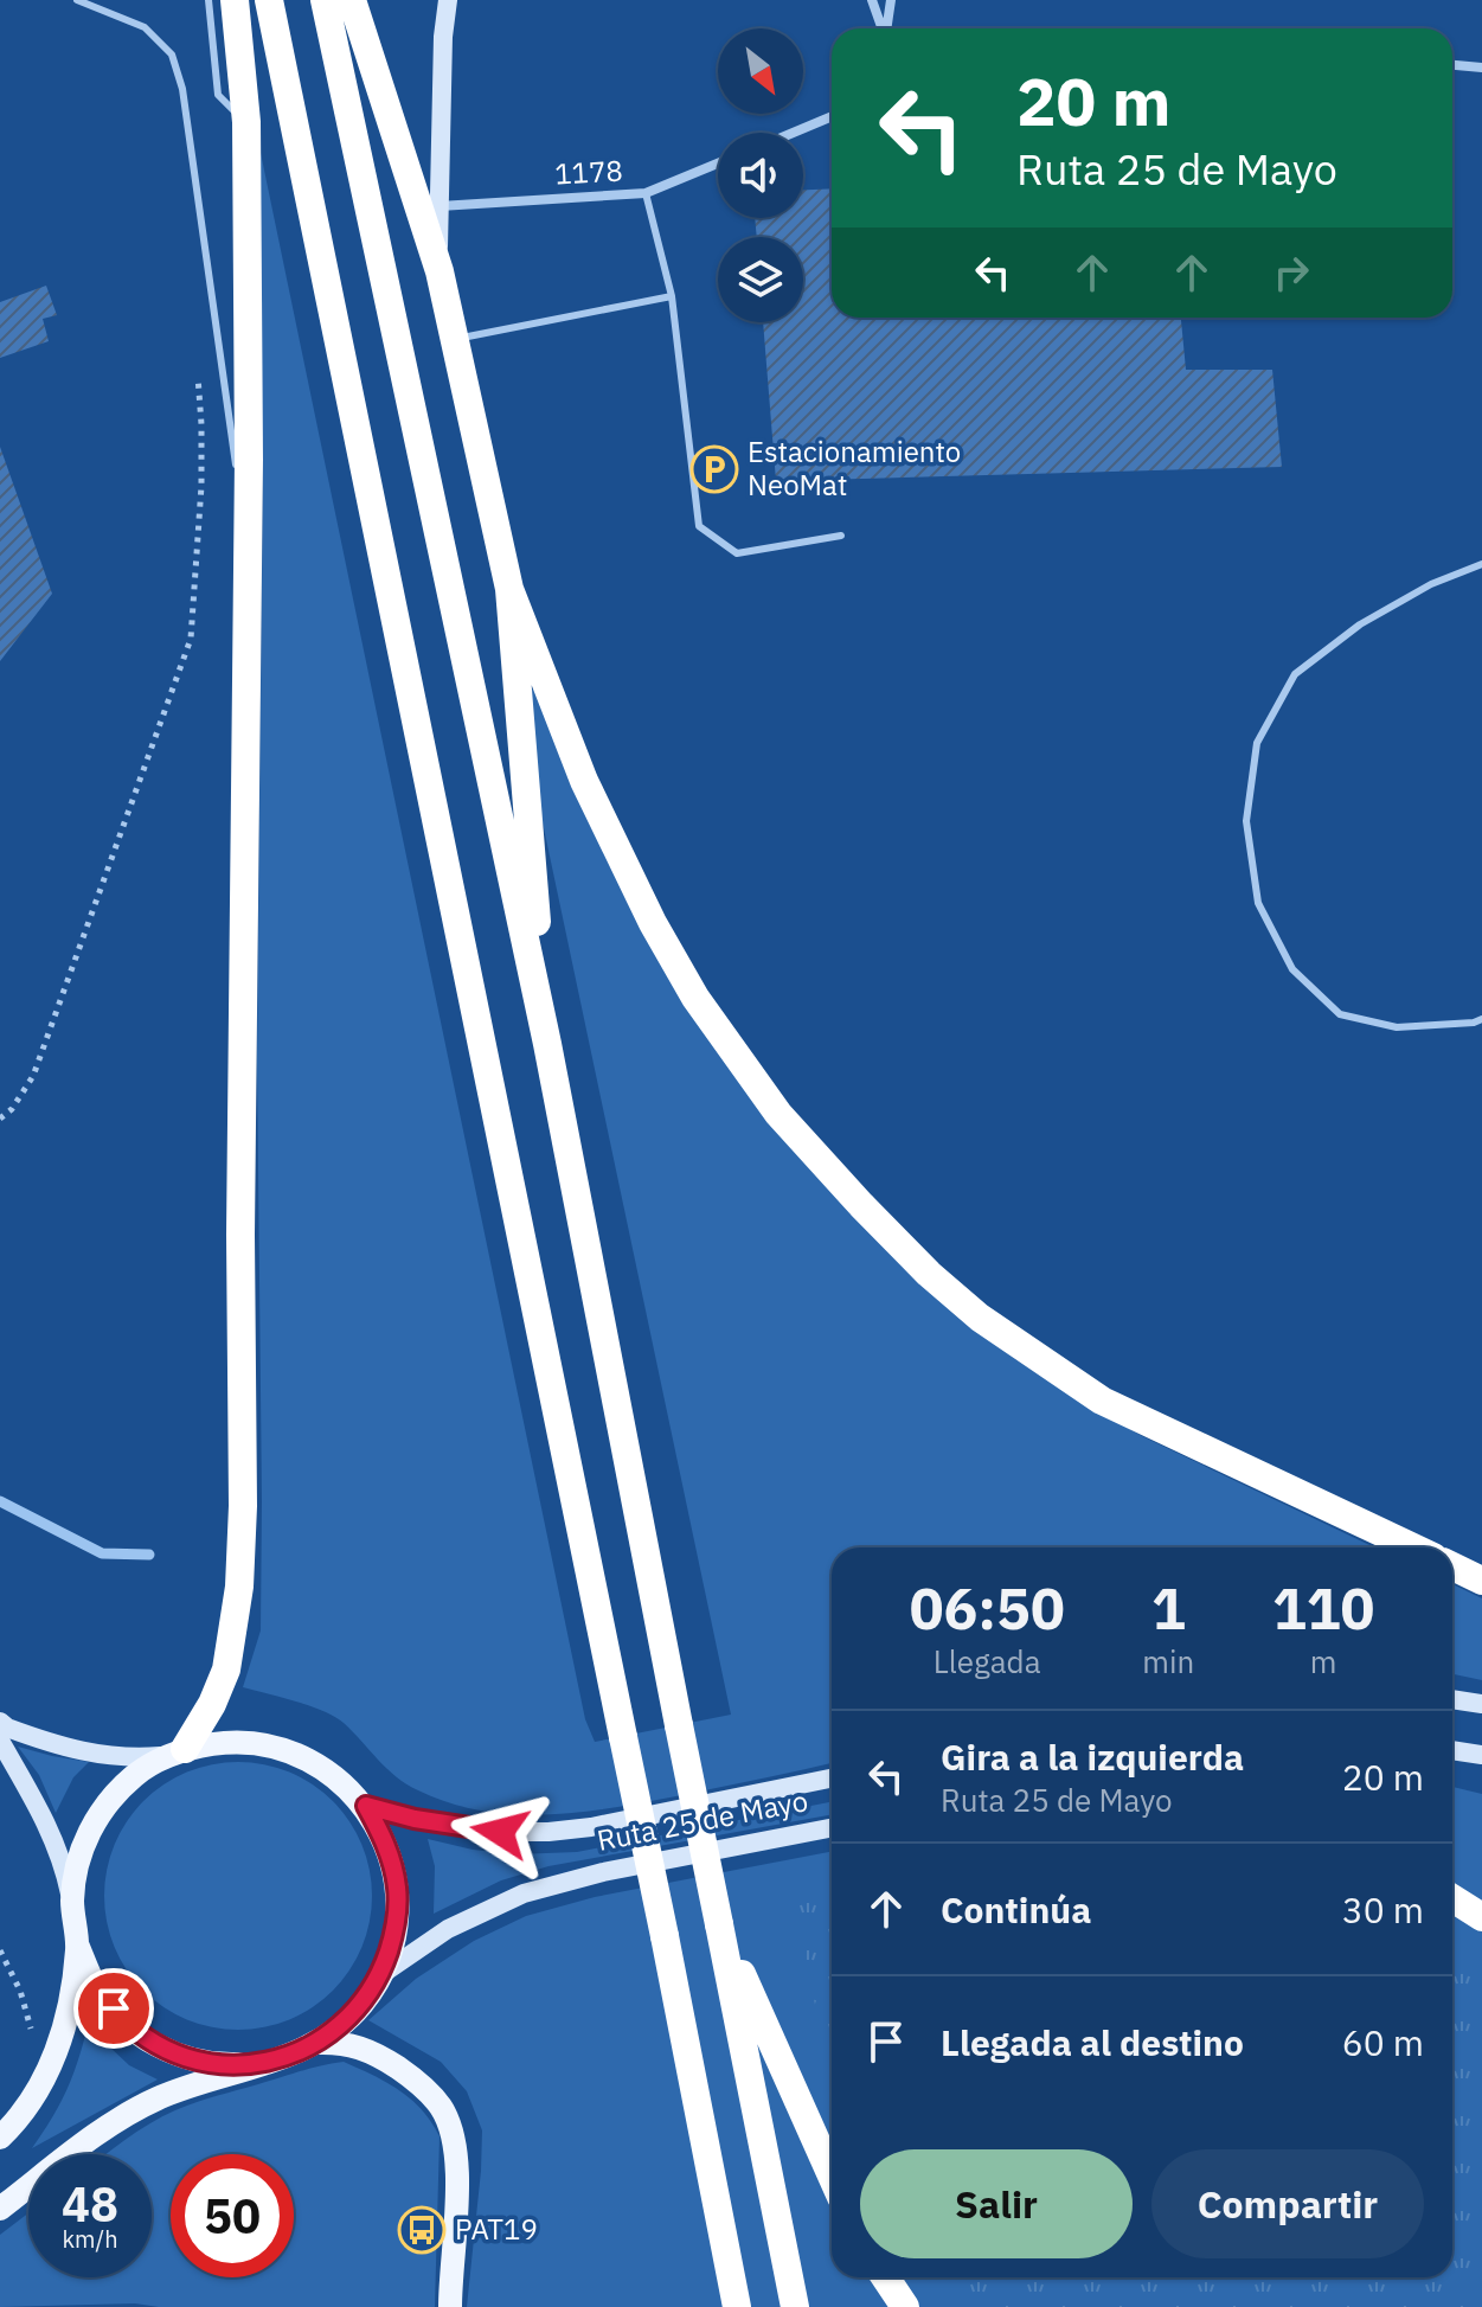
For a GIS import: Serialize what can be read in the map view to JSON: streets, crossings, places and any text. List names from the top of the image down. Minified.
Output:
{"streets":{"main road":["Ruta 25 de Mayo"],"street":["1178"]},"places":{"parking":["Estacionamiento NeoMat"],"bus stop":["PAT19"]},"north":"bottom right","page":{"turn":["20 m","Ruta 25 de Mayo"],"eta":["06:50","Llegada","1","min","110","m"],"list":[{"name":"Gira a la izquierda","note":"Ruta 25 de Mayo","value":"20 m"},{"name":"Continúa","value":"30 m"},{"name":"Llegada al destino","value":"60 m"}],"buttons":["Salir","Compartir"],"speed":"48 km/h","limit":"50"}}
